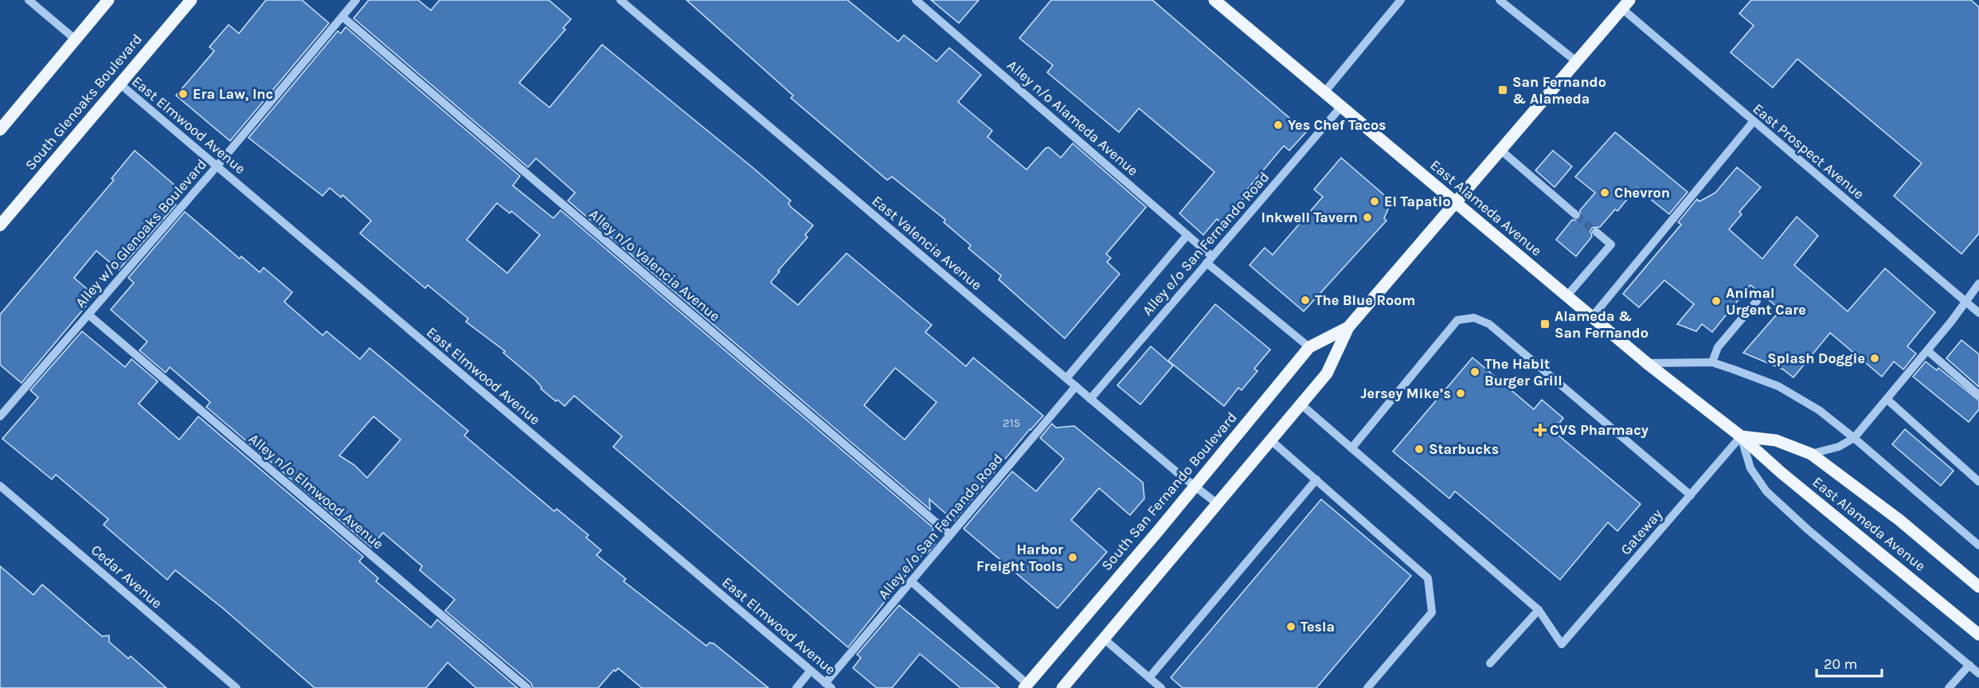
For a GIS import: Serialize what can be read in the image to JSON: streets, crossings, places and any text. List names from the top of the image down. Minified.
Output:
{"streets":{"main road":["South Glenoaks Boulevard","East Alameda Avenue","South San Fernando Boulevard"],"street":["Alley n/o Alameda Avenue","East Elmwood Avenue","East Prospect Avenue","Alley w/o Glenoaks Boulevard","East Valencia Avenue","Alley e/o San Fernando Road","Alley n/o Valencia Avenue","Alley n/o Elmwood Avenue","Gateway","Cedar Avenue"]},"crossings":[["South Glenoaks Boulevard","East Elmwood Avenue"],["Alley n/o Alameda Avenue","Alley e/o San Fernando Road"],["Alley n/o Alameda Avenue","South San Fernando Boulevard"],["East Elmwood Avenue","Alley w/o Glenoaks Boulevard"],["East Elmwood Avenue","Alley e/o San Fernando Road"],["East Prospect Avenue","South San Fernando Boulevard"],["East Alameda Avenue","Alley e/o San Fernando Road"],["East Alameda Avenue","South San Fernando Boulevard"],["East Alameda Avenue","Gateway"],["Alley w/o Glenoaks Boulevard","Alley n/o Valencia Avenue"],["Alley w/o Glenoaks Boulevard","Alley n/o Elmwood Avenue"],["East Valencia Avenue","Alley e/o San Fernando Road"],["East Valencia Avenue","South San Fernando Boulevard"],["Alley e/o San Fernando Road","Alley n/o Valencia Avenue"]],"places":{"transit":["San Fernando & Alameda","Alameda & San Fernando"],"other":["Era Law, Inc","Yes Chef Tacos","Chevron","El Tapatio","Inkwell Tavern","The Blue Room","Animal Urgent Care","Splash Doggie","The Habit Burger Grill","Jersey Mike’s","Starbucks","Harbor Freight Tools","Tesla"],"health":["CVS Pharmacy"]},"house_numbers":["215"],"scale_bar":"20 m"}
